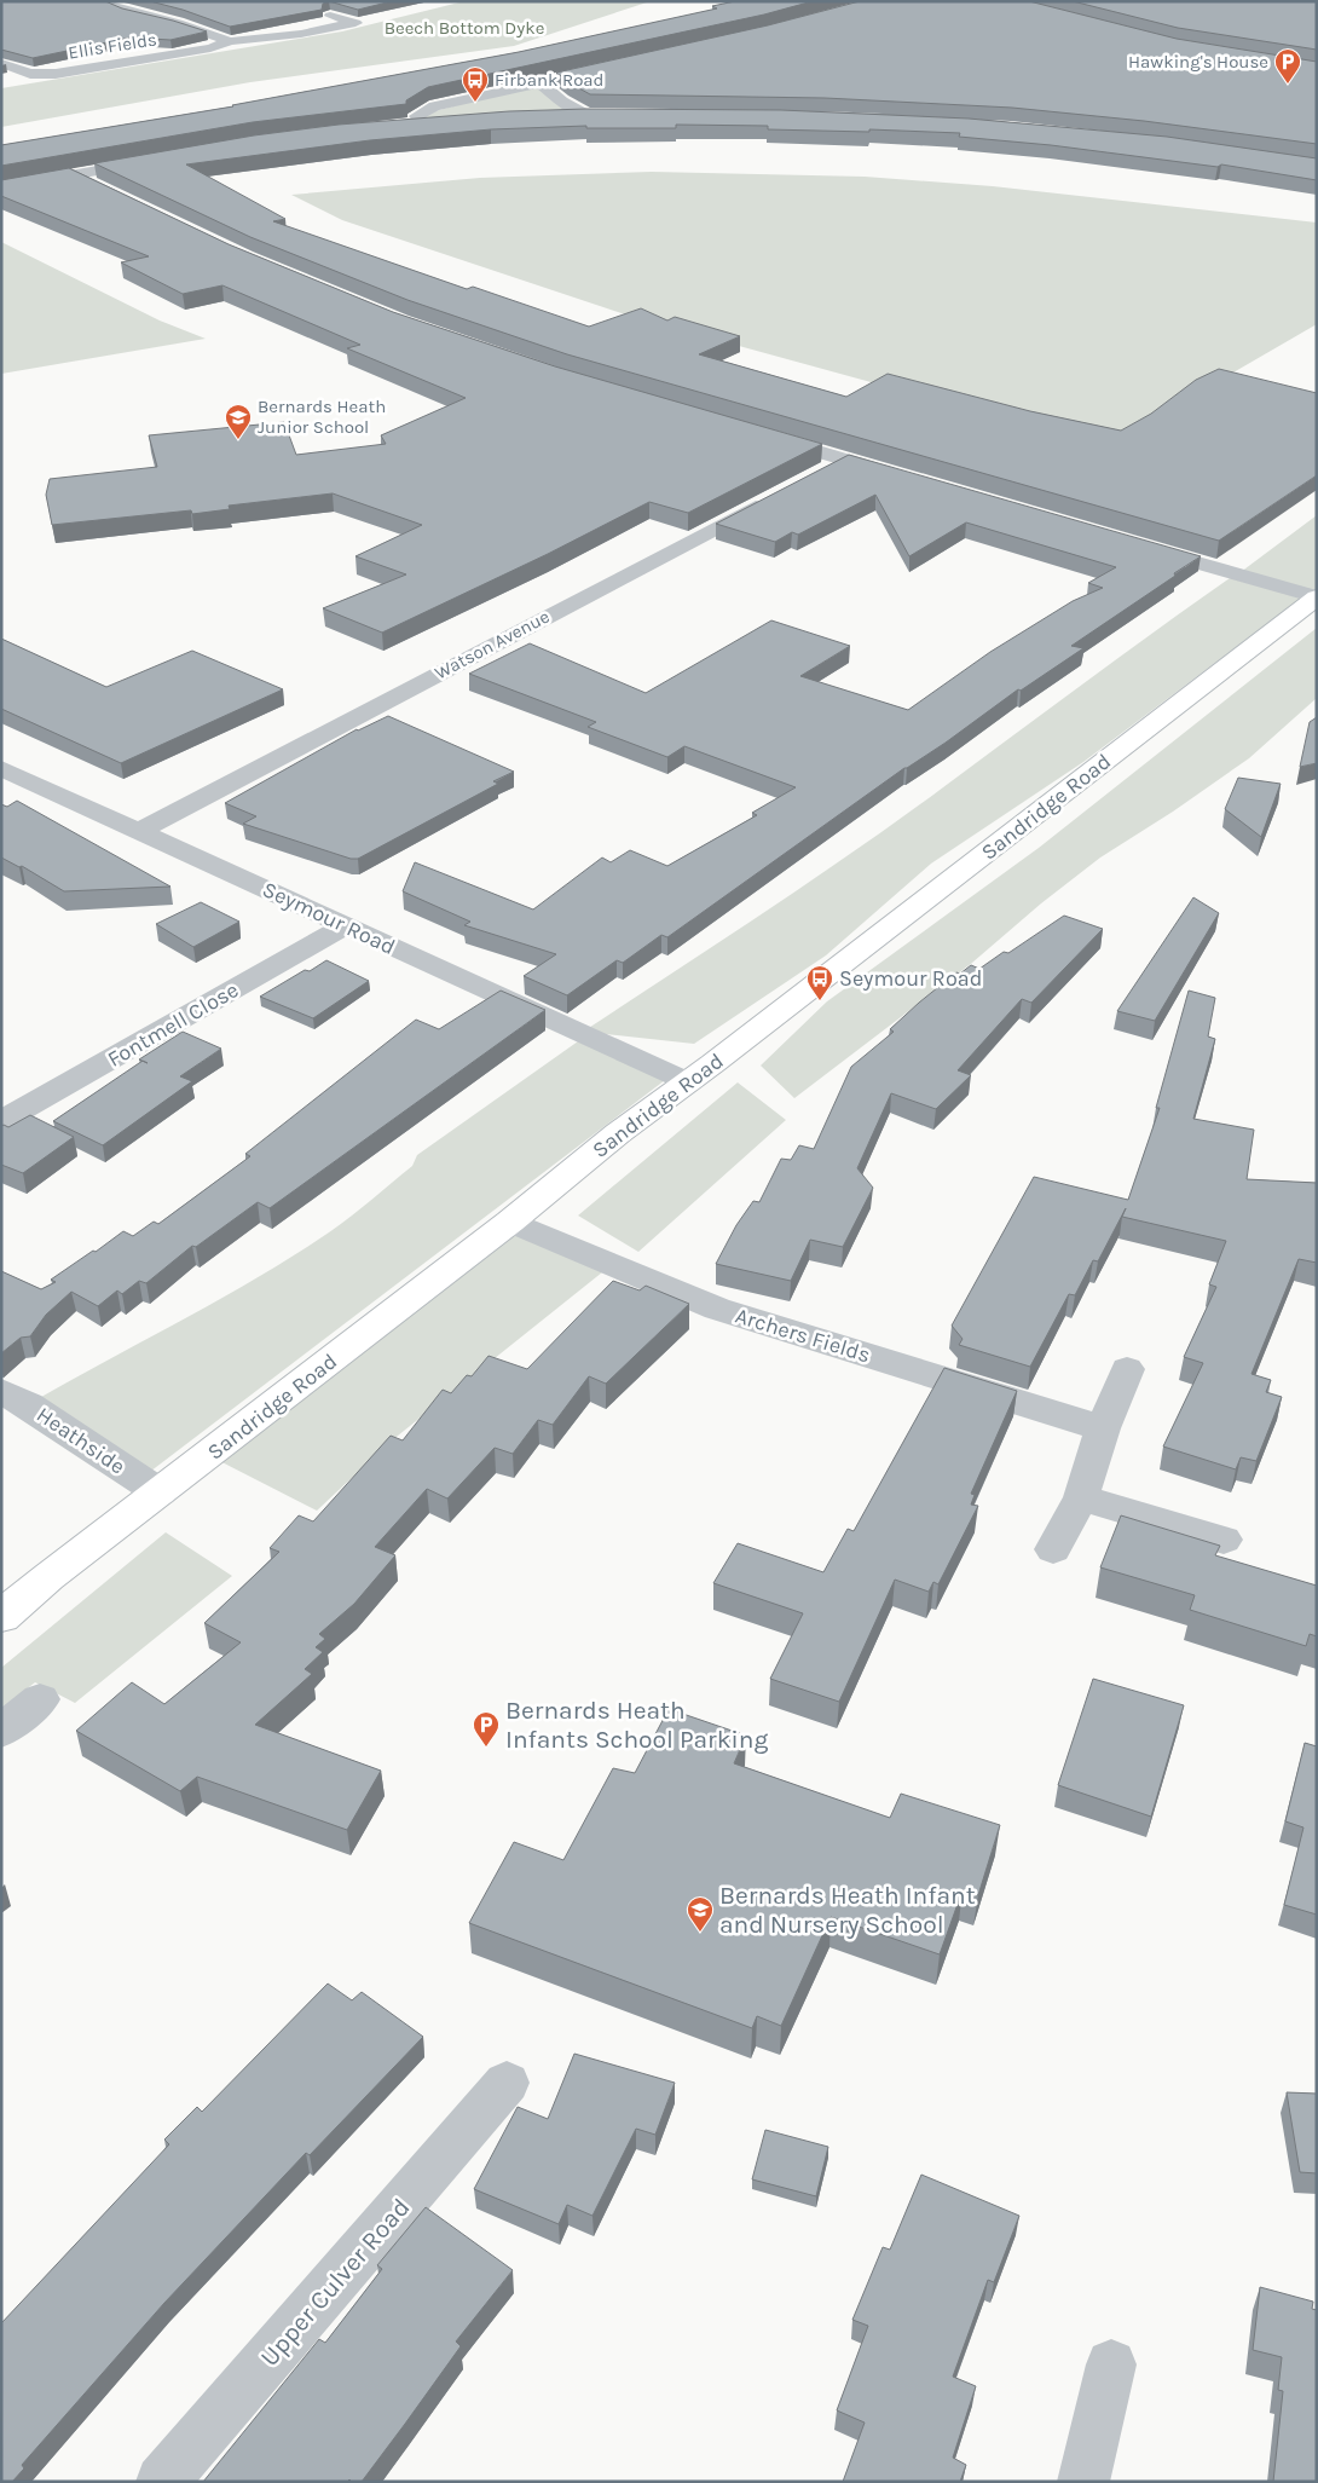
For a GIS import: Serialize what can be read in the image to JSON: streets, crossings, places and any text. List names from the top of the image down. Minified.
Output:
{"streets":{"main road":["Sandridge Road"],"street":["Ellis Fields","Watson Avenue","Seymour Road","Fontmell Close","Archers Fields","Heathside","Upper Culver Road"]},"crossings":[["Watson Avenue","Seymour Road"],["Sandridge Road","Seymour Road"],["Sandridge Road","Archers Fields"],["Sandridge Road","Heathside"],["Seymour Road","Fontmell Close"]],"parks":["Beech Bottom Dyke"],"places":{"parking":["Hawking's House","Bernards Heath Infants School Parking"],"bus stop":["Firbank Road","Seymour Road"],"school or university":["Bernards Heath Junior School","Bernards Heath Infant and Nursery School"]}}
